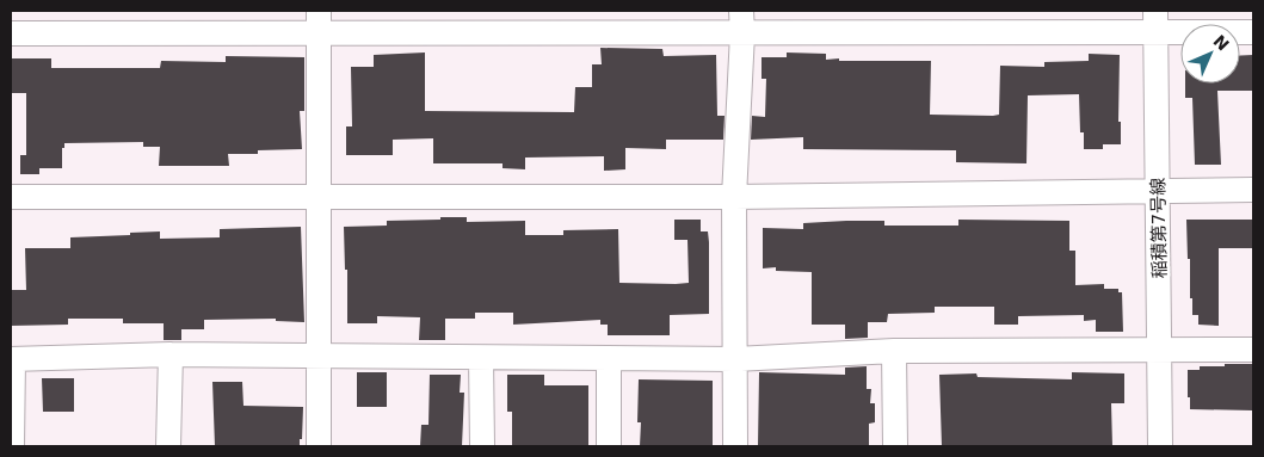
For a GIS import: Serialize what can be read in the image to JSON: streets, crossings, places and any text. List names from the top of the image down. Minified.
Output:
{"streets":{"street":["稲積第7号線"]},"north":"top right"}
